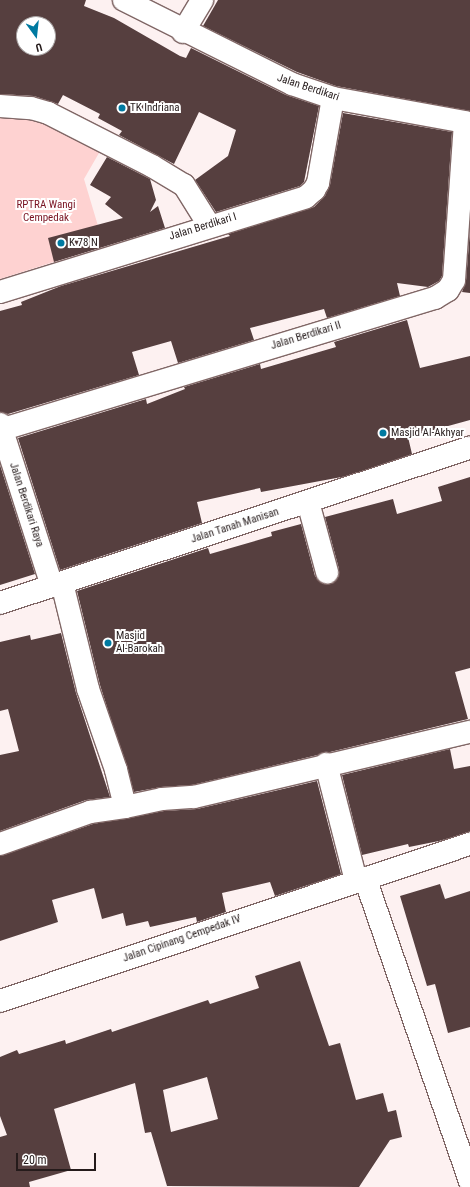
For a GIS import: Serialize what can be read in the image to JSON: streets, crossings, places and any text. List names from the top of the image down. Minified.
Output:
{"streets":{"street":["Jalan Berdikari","Jalan Berdikari I","Jalan Berdikari II","Jalan Berdikari Raya","Jalan Tanah Manisan","Jalan Cipinang Cempedak IV"]},"crossings":[["Jalan Berdikari","Jalan Berdikari I"],["Jalan Berdikari","Jalan Berdikari II"],["Jalan Berdikari II","Jalan Berdikari Raya"],["Jalan Berdikari Raya","Jalan Tanah Manisan"]],"parks":["RPTRA Wangi Cempedak"],"places":["TK Indriana","K 78 N","Masjid Al-Akhyar","Masjid Al-Barokah"],"scale_bar":"20 m","north":"bottom"}
